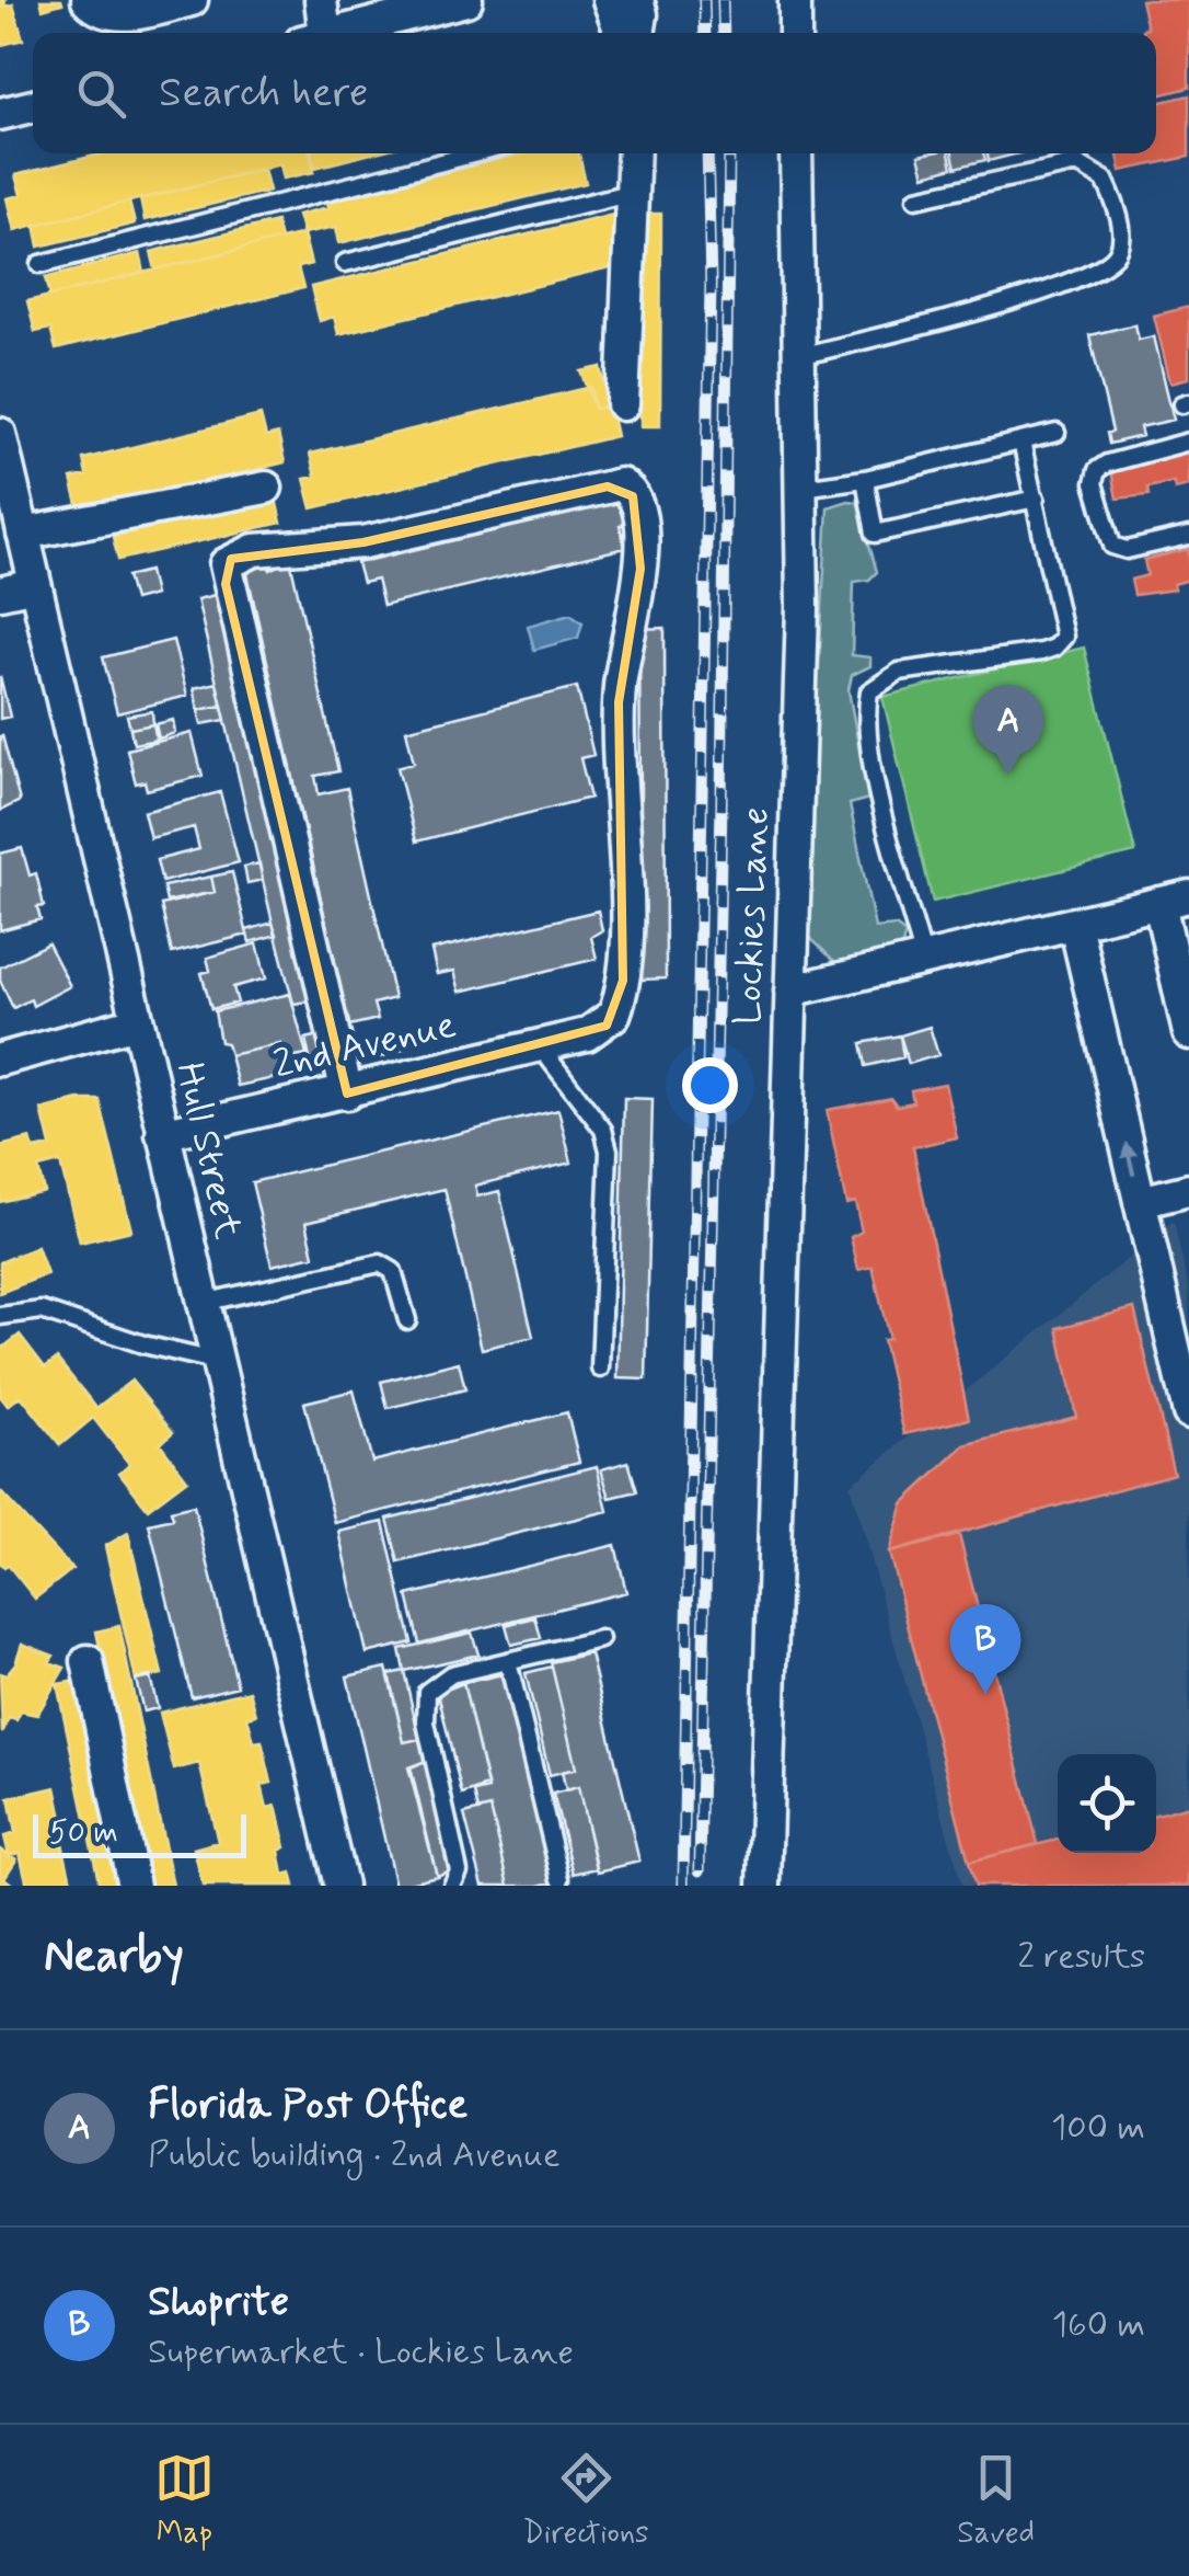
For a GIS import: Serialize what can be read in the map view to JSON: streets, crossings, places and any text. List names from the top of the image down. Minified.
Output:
{"streets":{"street":["Lockies Lane","2nd Avenue","Hull Street"]},"crossings":[["2nd Avenue","Hull Street"]],"scale_bar":"50 m","page":{"search":"Search here","pins":["A","B"],"scale":"50 m","heading":["Nearby","2 results"],"list":[{"mark":"A","name":"Florida Post Office","note":"Public building · 2nd Avenue","value":"100 m"},{"mark":"B","name":"Shoprite","note":"Supermarket · Lockies Lane","value":"160 m"}],"nav":["Map","Directions","Saved"]}}
